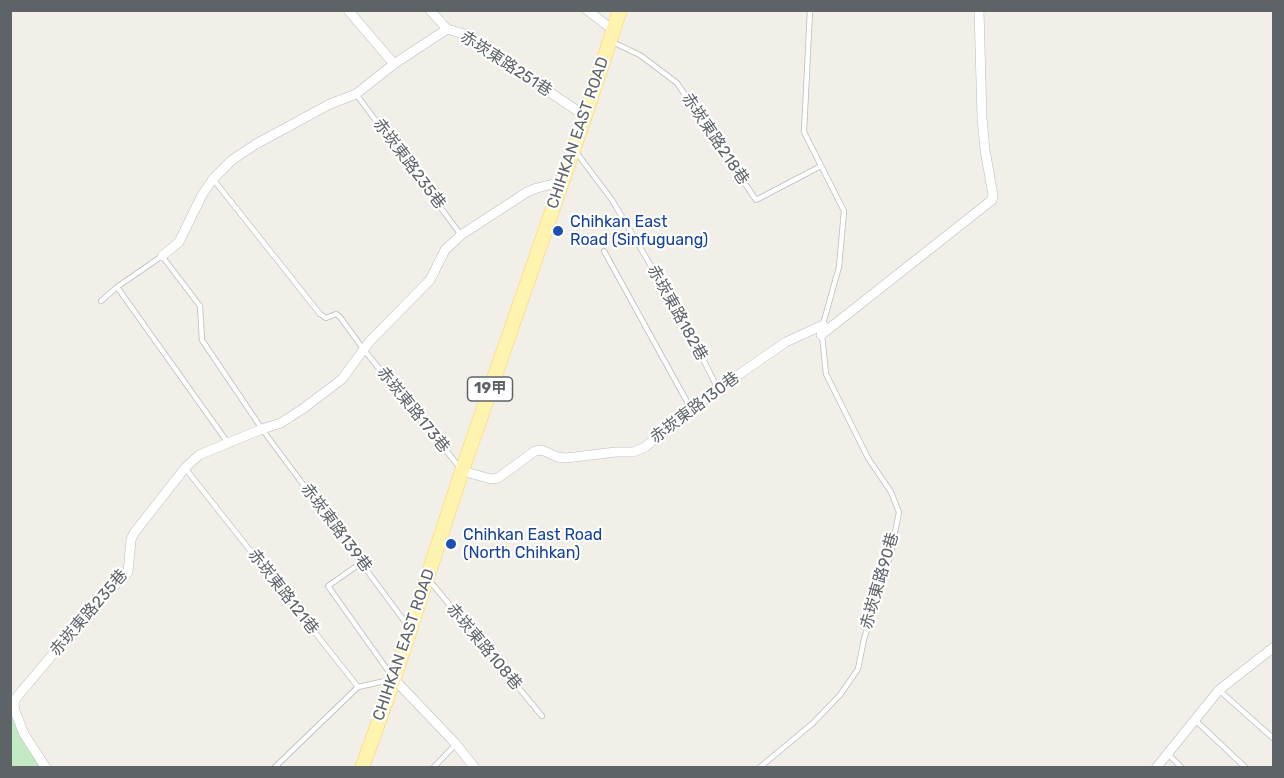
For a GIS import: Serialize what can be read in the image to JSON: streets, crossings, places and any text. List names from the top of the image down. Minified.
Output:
{"streets":{"main road":["CHIHKAN EAST ROAD","19甲"],"street":["赤崁東路251巷","赤崁東路235巷","赤崁東路130巷"],"lane":["赤崁東路218巷","赤崁東路182巷","赤崁東路173巷","赤崁東路139巷","赤崁東路90巷","赤崁東路121巷","赤崁東路108巷"]},"crossings":[["赤崁東路251巷","CHIHKAN EAST ROAD"],["CHIHKAN EAST ROAD","赤崁東路218巷"],["CHIHKAN EAST ROAD","赤崁東路235巷"],["CHIHKAN EAST ROAD","赤崁東路182巷"],["CHIHKAN EAST ROAD","赤崁東路130巷"],["CHIHKAN EAST ROAD","赤崁東路173巷"],["CHIHKAN EAST ROAD","赤崁東路139巷"],["CHIHKAN EAST ROAD","赤崁東路108巷"],["赤崁東路235巷","赤崁東路173巷"],["赤崁東路235巷","赤崁東路139巷"],["赤崁東路235巷","赤崁東路121巷"],["赤崁東路182巷","赤崁東路130巷"],["赤崁東路130巷","赤崁東路173巷"],["赤崁東路130巷","赤崁東路90巷"]],"places":["Chihkan East Road (Sinfuguang)","Chihkan East Road (North Chihkan)"]}
